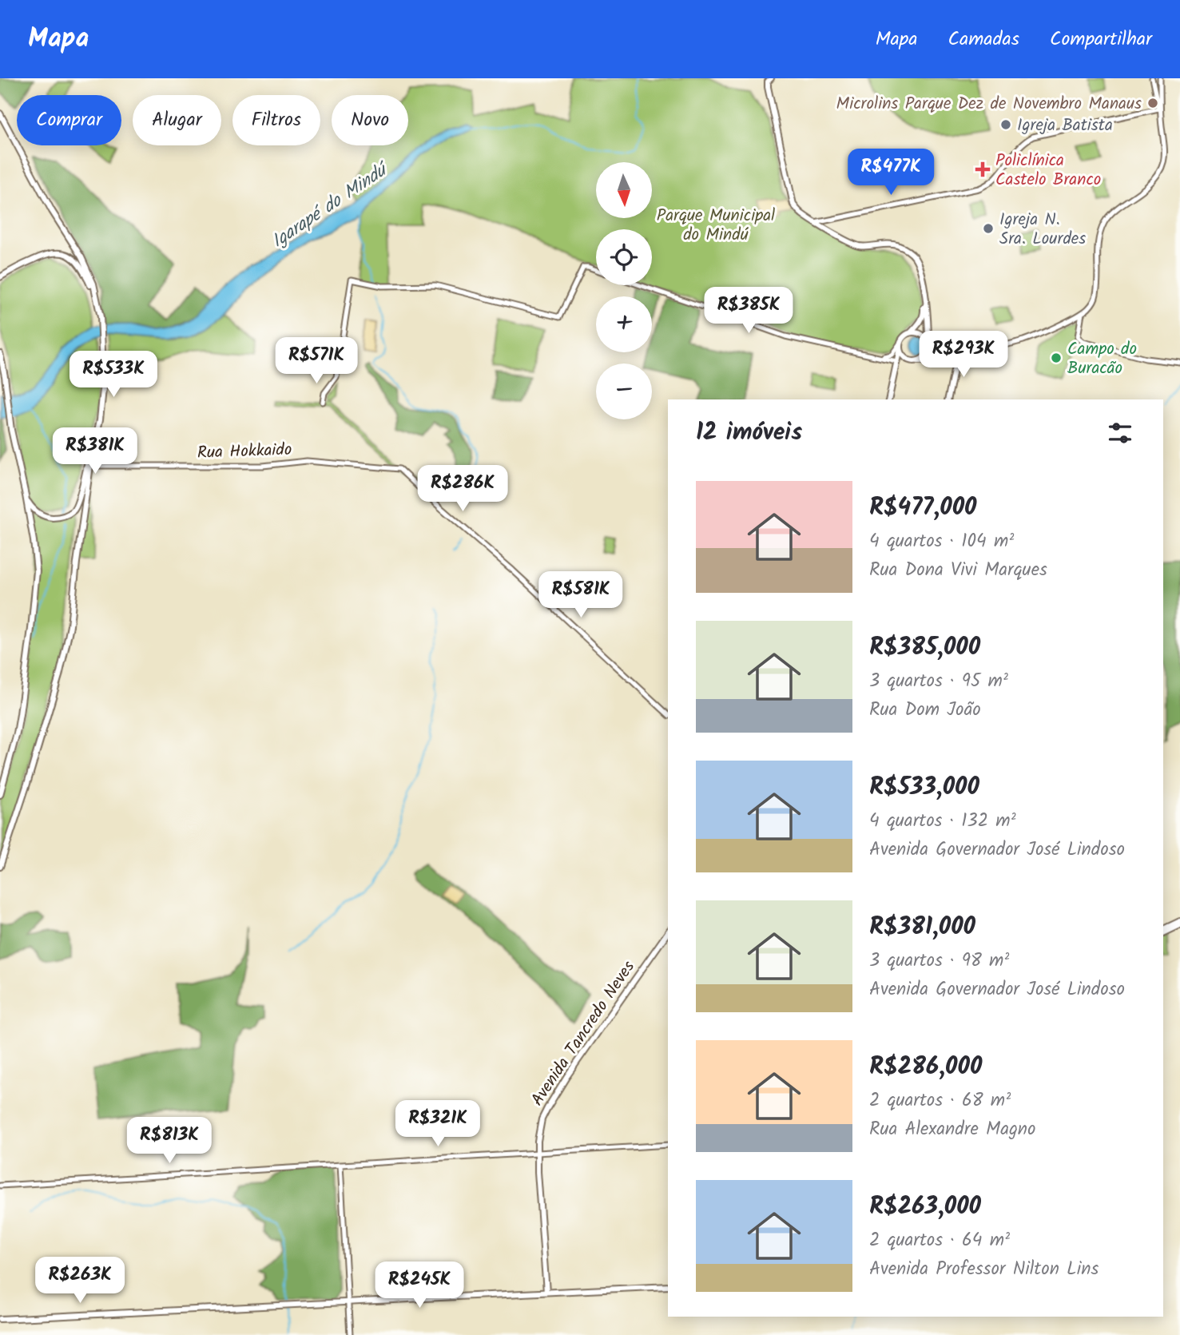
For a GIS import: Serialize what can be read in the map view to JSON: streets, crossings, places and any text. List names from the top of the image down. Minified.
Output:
{"streets":{"main road":["Avenida Tancredo Neves"],"street":["Rua Hokkaido"]},"water":["Igarapé do Mindú"],"parks":["Parque Municipal do Mindú"],"places":{"other":["Microlins Parque Dez de Novembro Manaus","Igreja Batista","Igreja N. Sra. Lourdes","Campo do Buracão"],"health":["Policlínica Castelo Branco"]},"north":"bottom","page":{"header":"Mapa","nav":["Mapa","Camadas","Compartilhar"],"chip":["Comprar","Alugar","Filtros","Novo"],"price":["R$477K","R$385K","R$293K","R$571K","R$533K","R$381K","R$286K","R$581K","R$321K","R$813K","R$263K","R$245K"],"map_buttons":["+","−"],"heading":"12 imóveis","list":[{"name":"R$477,000","note":"4 quartos · 104 m² · Rua Dona Vivi Marques"},{"name":"R$385,000","note":"3 quartos · 95 m² · Rua Dom João"},{"name":"R$533,000","note":"4 quartos · 132 m² · Avenida Governador José Lindoso"},{"name":"R$381,000","note":"3 quartos · 98 m² · Avenida Governador José Lindoso"},{"name":"R$286,000","note":"2 quartos · 68 m² · Rua Alexandre Magno"},{"name":"R$263,000","note":"2 quartos · 64 m² · Avenida Professor Nilton Lins"}]}}
